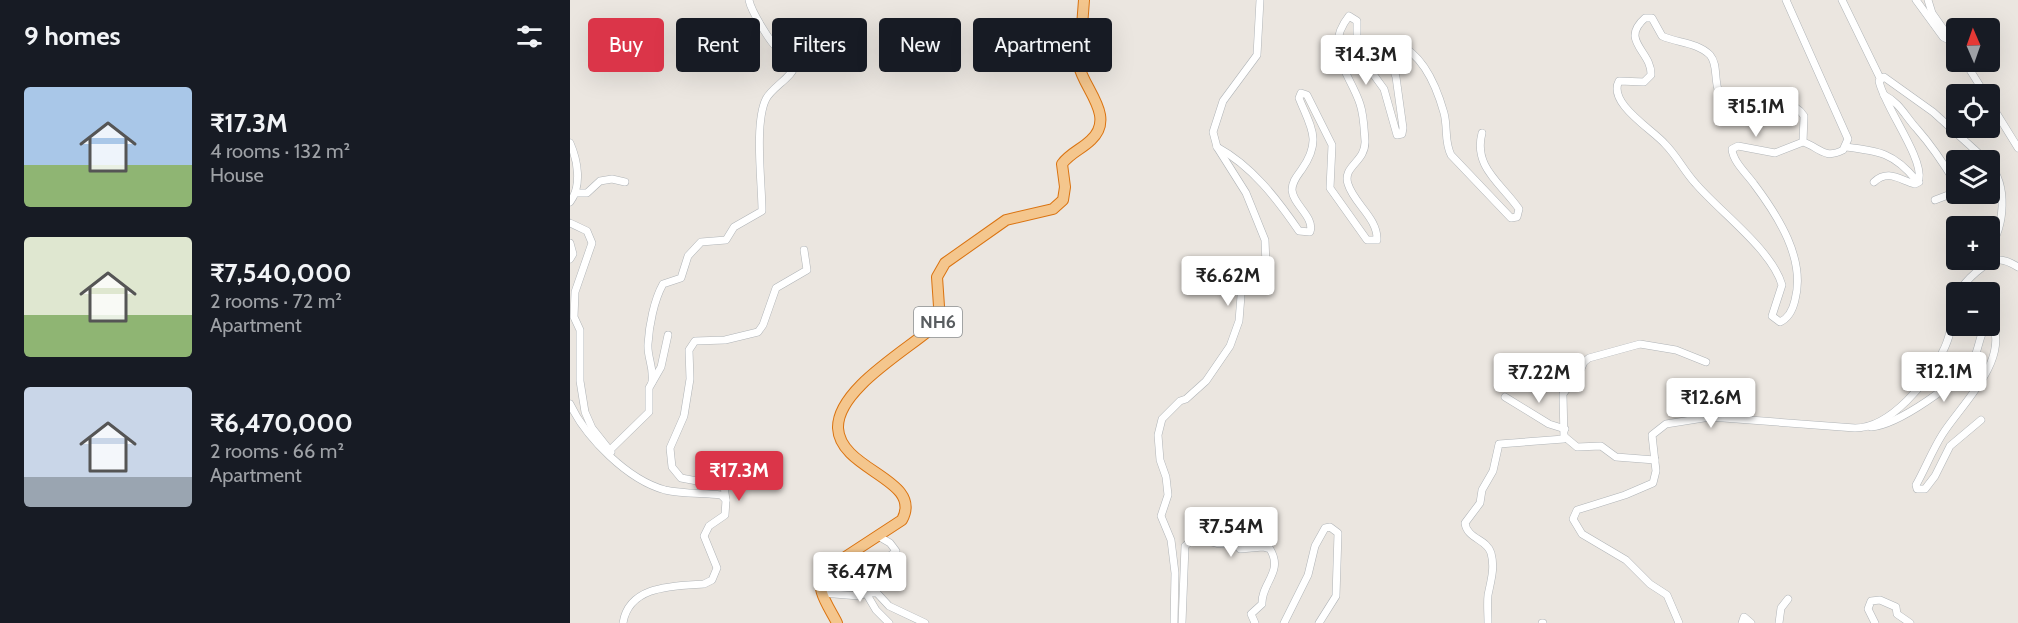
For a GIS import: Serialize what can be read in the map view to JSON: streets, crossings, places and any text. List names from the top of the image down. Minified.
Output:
{"streets":{"highway":["NH6"]},"north":"top","page":{"heading":"9 homes","map_buttons":["+","−"],"chip":["Buy","Rent","Filters","New","Apartment"],"price":["₹14.3M","₹15.1M","₹6.62M","₹12.1M","₹7.22M","₹12.6M","₹17.3M","₹7.54M","₹6.47M"],"list":[{"name":"₹17.3M","note":"4 rooms · 132 m² · House"},{"name":"₹7,540,000","note":"2 rooms · 72 m² · Apartment"},{"name":"₹6,470,000","note":"2 rooms · 66 m² · Apartment"}]}}
